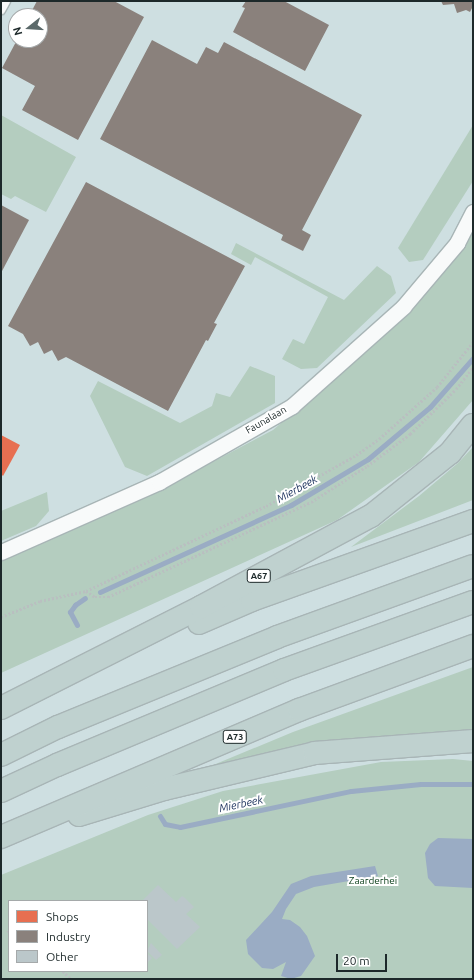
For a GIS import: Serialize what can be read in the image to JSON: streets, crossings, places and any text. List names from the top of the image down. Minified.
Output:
{"streets":{"highway":["A67","A73"],"street":["Faunalaan"]},"water":["Mierbeek"],"parks":["Zaarderhei"],"legend":["Shops","Industry","Other"],"scale_bar":"20 m","north":"left"}
